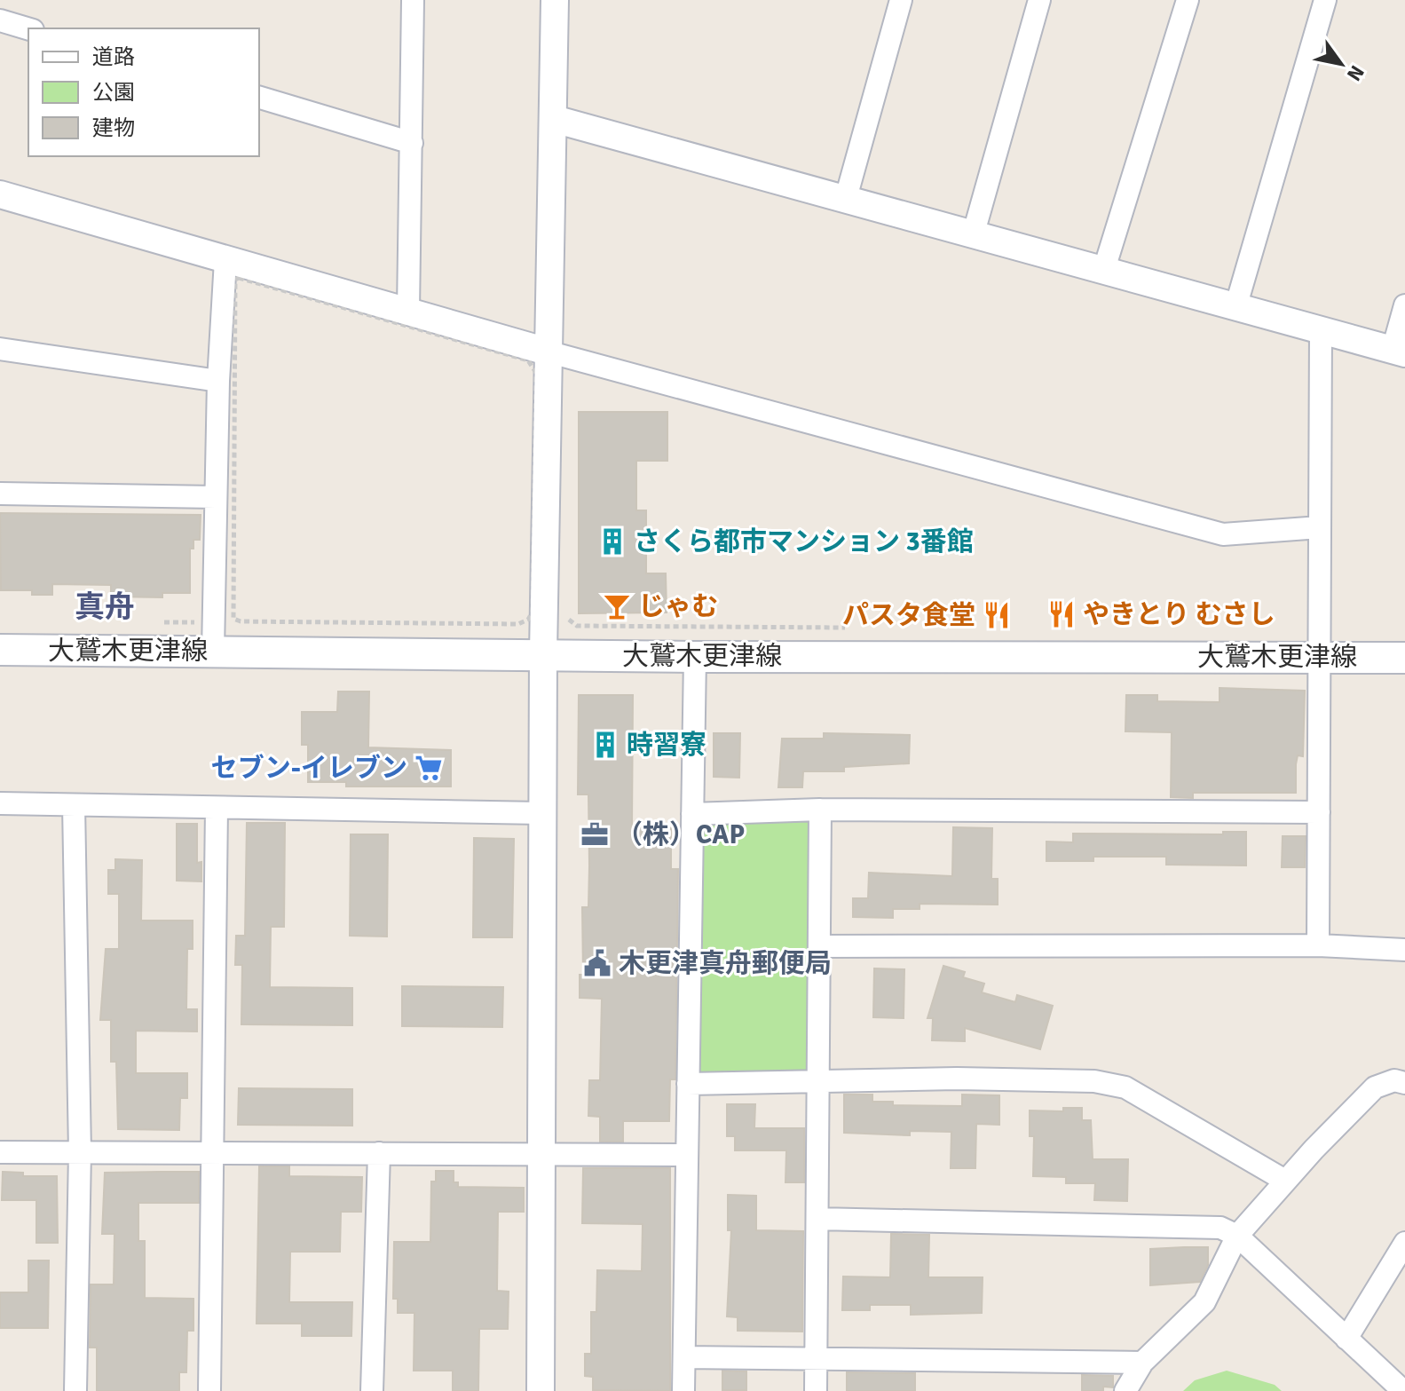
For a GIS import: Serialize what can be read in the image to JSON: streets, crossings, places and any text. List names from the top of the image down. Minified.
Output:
{"streets":{"main road":["大鷲木更津線"]},"districts":["真舟"],"places":{"building":["さくら都市マンション 3番館","時習寮"],"bar":["じゃむ"],"restaurant":["やきとり むさし","パスタ食堂"],"supermarket":["セブン-イレブン"],"office":["（株）CAP"],"public building":["木更津真舟郵便局"]},"legend":["道路","公園","建物"],"north":"bottom right"}
